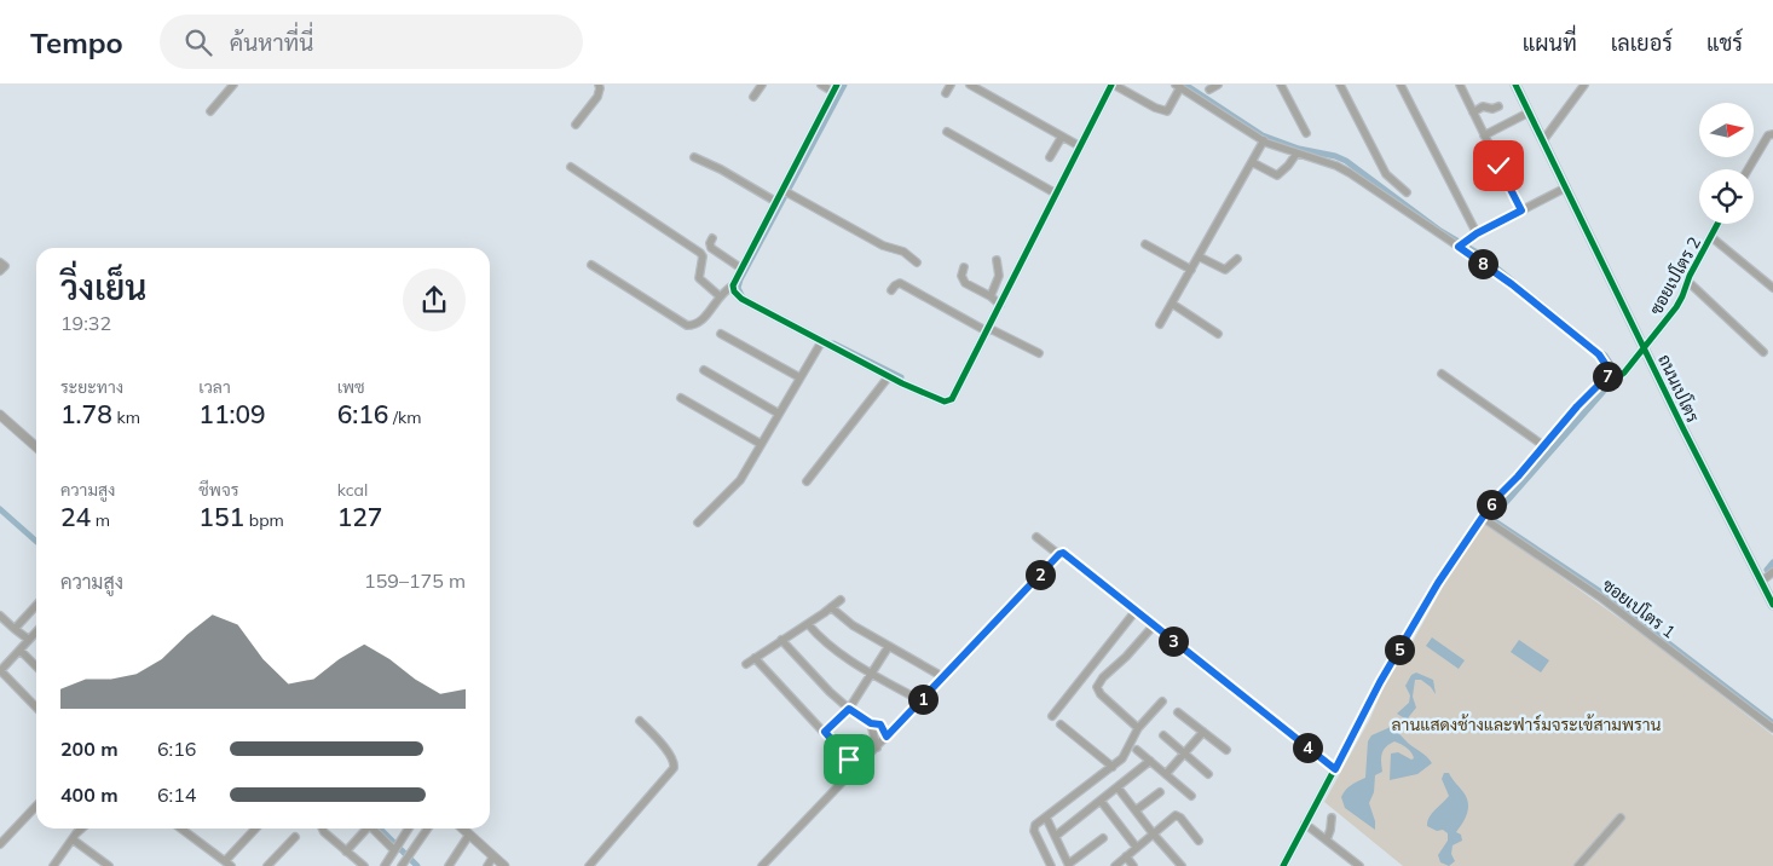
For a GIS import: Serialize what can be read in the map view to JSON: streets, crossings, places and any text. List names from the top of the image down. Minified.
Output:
{"streets":{"street":["ซอยเปโตร 2","ถนนเปโตร","ซอยเปโตร 1"]},"crossings":[["ซอยเปโตร 2","ถนนเปโตร"]],"parks":["ลานแสดงช้างและฟาร์มจระเข้สามพราน"],"north":"right","page":{"header":"Tempo","search":"ค้นหาที่นี่","nav":["แผนที่","เลเยอร์","แชร์"],"heading":["วิ่งเย็น","19:32"],"pins":["8","7","6","2","3","5","1","4"],"stats":[["ระยะทาง","1.78 km"],["เวลา","11:09"],["เพซ","6:16 /km"],["ความสูง","24 m"],["ชีพจร","151 bpm"],["kcal","127"]],"chart":["ความสูง","159–175 m"],"list":[{"name":"200 m","note":"6:16"},{"name":"400 m","note":"6:14"}]}}
